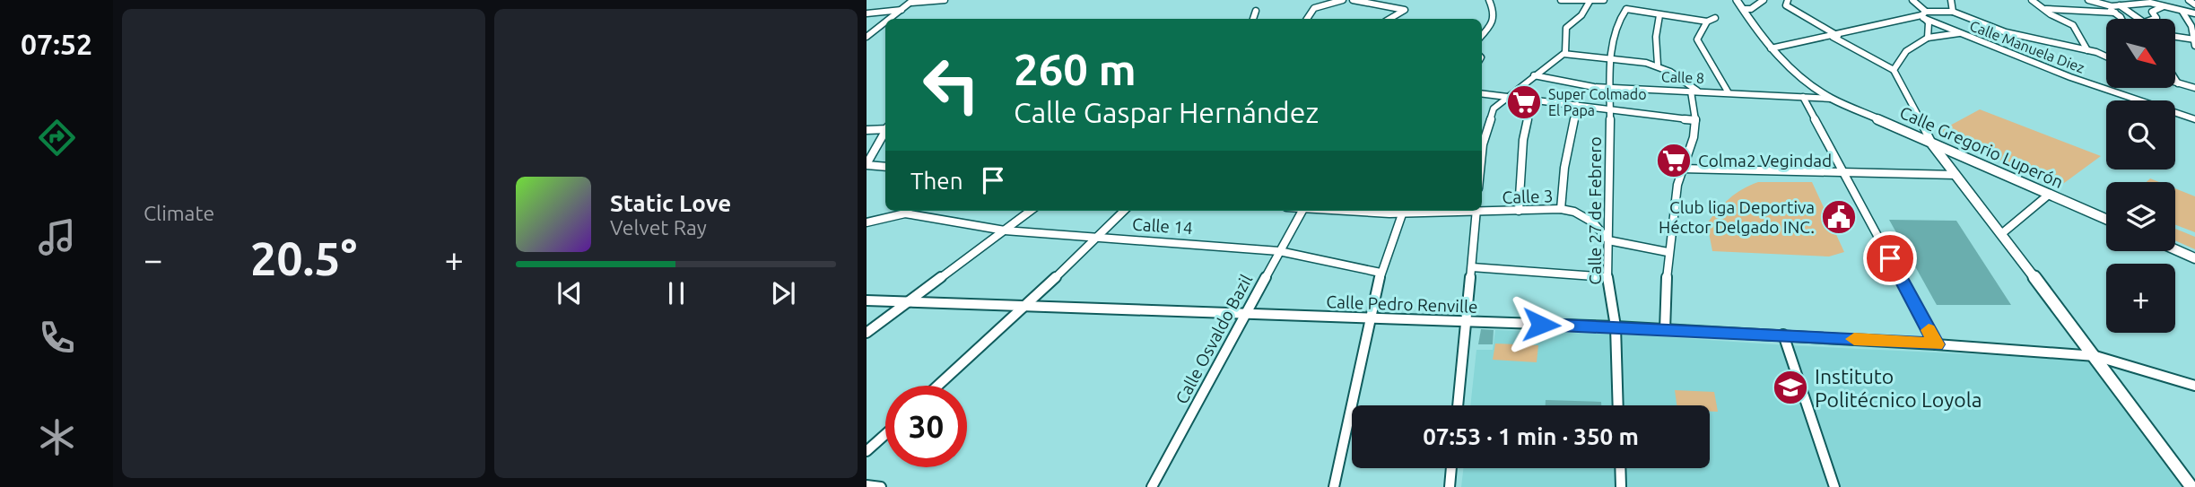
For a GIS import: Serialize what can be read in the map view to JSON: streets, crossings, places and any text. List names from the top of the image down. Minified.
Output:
{"streets":{"street":["Calle Manuela Diez","Calle 8","Calle Gregorio Luperón","Calle 3","Calle 27 de Febrero","Calle 14","Calle Pedro Renville","Calle Osvaldo Bazil"]},"crossings":[["Calle 8","Calle Gregorio Luperón"],["Calle 8","Calle 27 de Febrero"],["Calle 3","Calle 27 de Febrero"],["Calle 27 de Febrero","Calle Pedro Renville"],["Calle 14","Calle Osvaldo Bazil"],["Calle Pedro Renville","Calle Osvaldo Bazil"]],"places":{"supermarket":["Super Colmado El Papa","Colma2 Vegindad"],"public building":["Club liga Deportiva Héctor Delgado INC."],"school or university":["Instituto Politécnico Loyola"]},"north":"bottom right","page":{"tabs":"07:52","tile":"Climate","map_buttons":"+","turn":["260 m","Calle Gaspar Hernández"],"then":"Then","song":["Static Love","Velvet Ray"],"heat":["−","20.5°","+"],"limit":"30","trip":"07:53 · 1 min · 350 m"}}
